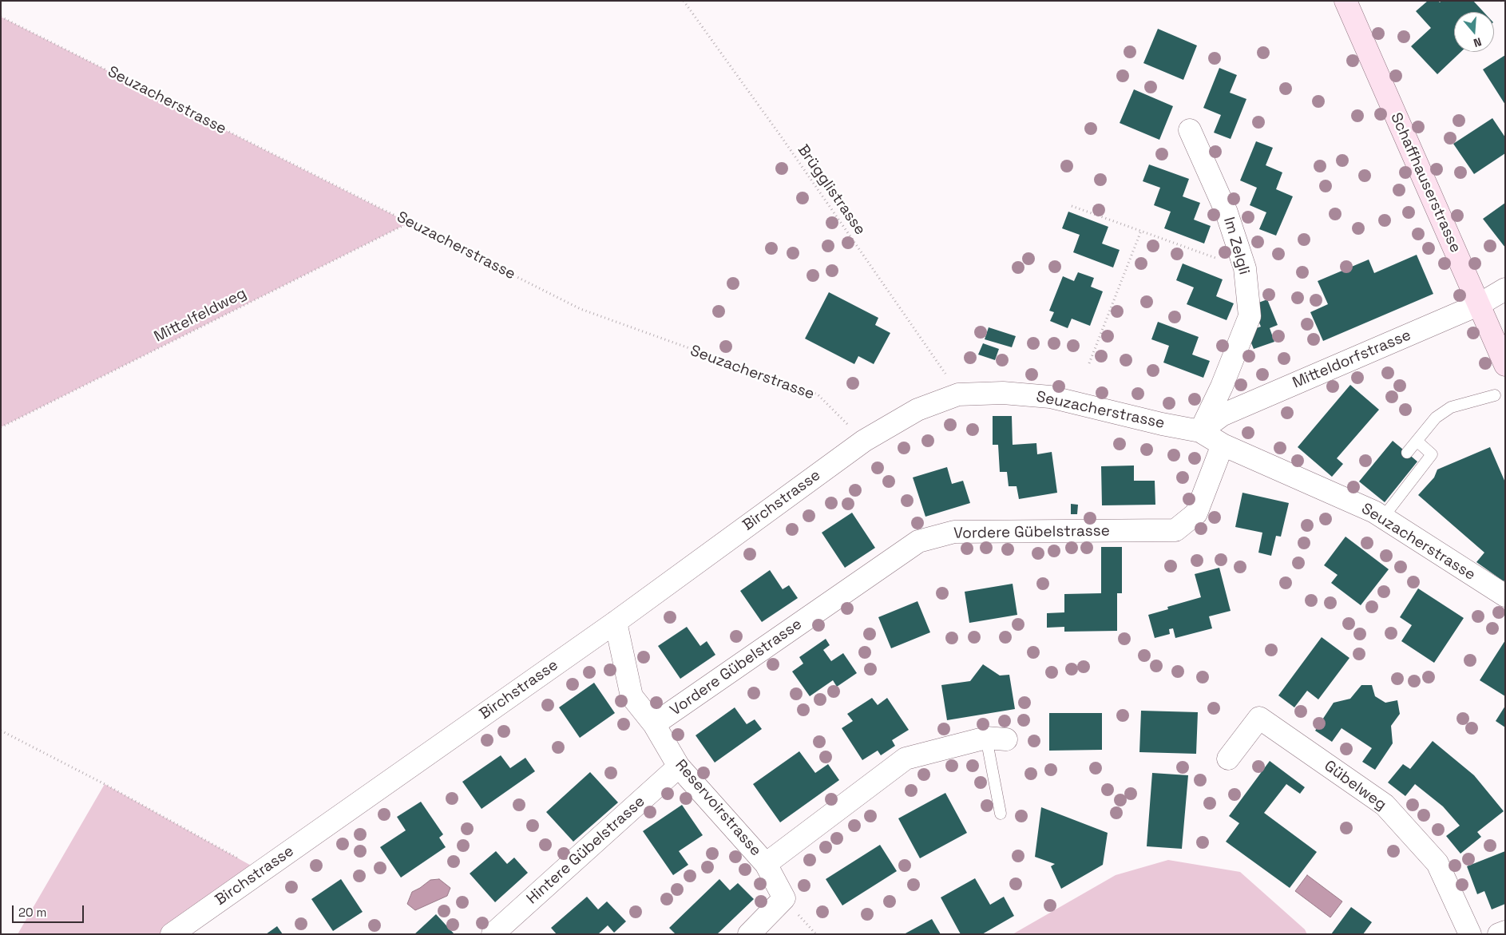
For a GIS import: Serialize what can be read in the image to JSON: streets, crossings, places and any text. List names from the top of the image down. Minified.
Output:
{"streets":{"street":["Seuzacherstrasse","Schaffhauserstrasse","Im Zelgli","Mitteldorfstrasse","Birchstrasse","Vordere Gübelstrasse","Gübelweg","Reservoirstrasse","Hintere Gübelstrasse"],"path":["Brügglistrasse","Mittelfeldweg"]},"crossings":[["Seuzacherstrasse","Brügglistrasse"],["Seuzacherstrasse","Im Zelgli"],["Seuzacherstrasse","Mittelfeldweg"],["Seuzacherstrasse","Mitteldorfstrasse"],["Seuzacherstrasse","Birchstrasse"],["Seuzacherstrasse","Vordere Gübelstrasse"],["Schaffhauserstrasse","Mitteldorfstrasse"],["Im Zelgli","Mitteldorfstrasse"],["Birchstrasse","Reservoirstrasse"],["Vordere Gübelstrasse","Reservoirstrasse"],["Reservoirstrasse","Hintere Gübelstrasse"]],"scale_bar":"20 m","north":"bottom"}
